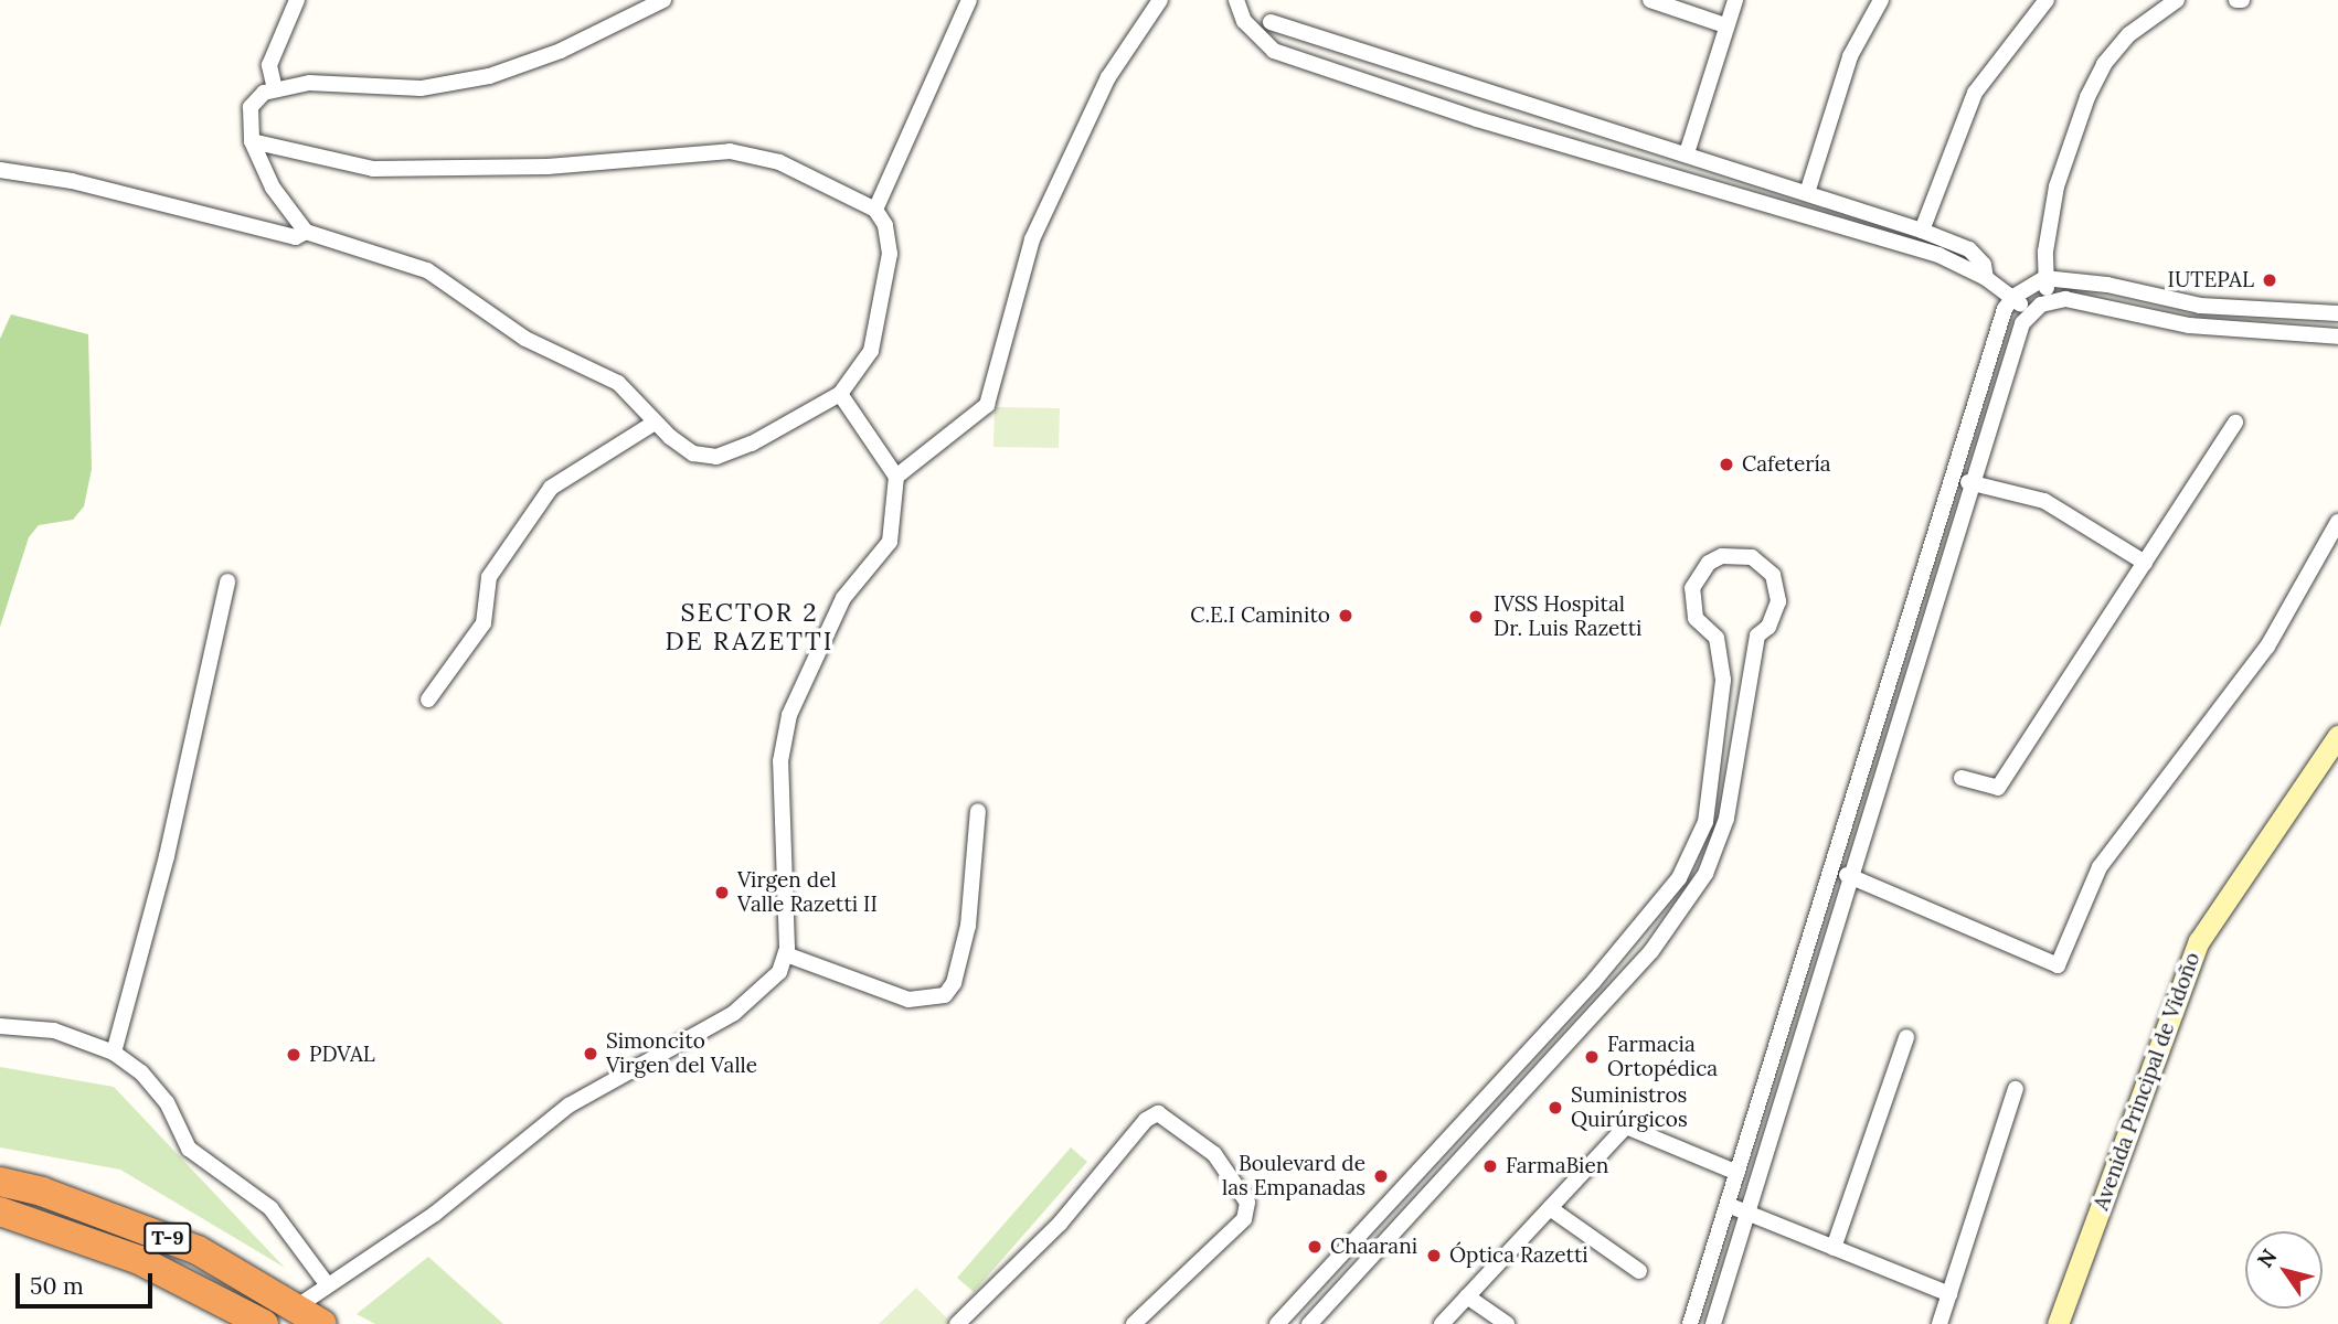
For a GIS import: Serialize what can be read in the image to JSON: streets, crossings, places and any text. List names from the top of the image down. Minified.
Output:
{"streets":{"highway":["T-9"],"main road":["Avenida Principal de Vidoño"]},"districts":["SECTOR 2 DE RAZETTI"],"places":["IUTEPAL","Cafetería","C.E.I Caminito","IVSS Hospital Dr. Luis Razetti","Virgen del Valle Razetti II","Simoncito Virgen del Valle","PDVAL","Farmacia Ortopédica","Suministros Quirúrgicos","FarmaBien","Boulevard de las Empanadas","Chaarani","Óptica Razetti"],"scale_bar":"50 m","north":"top left"}
